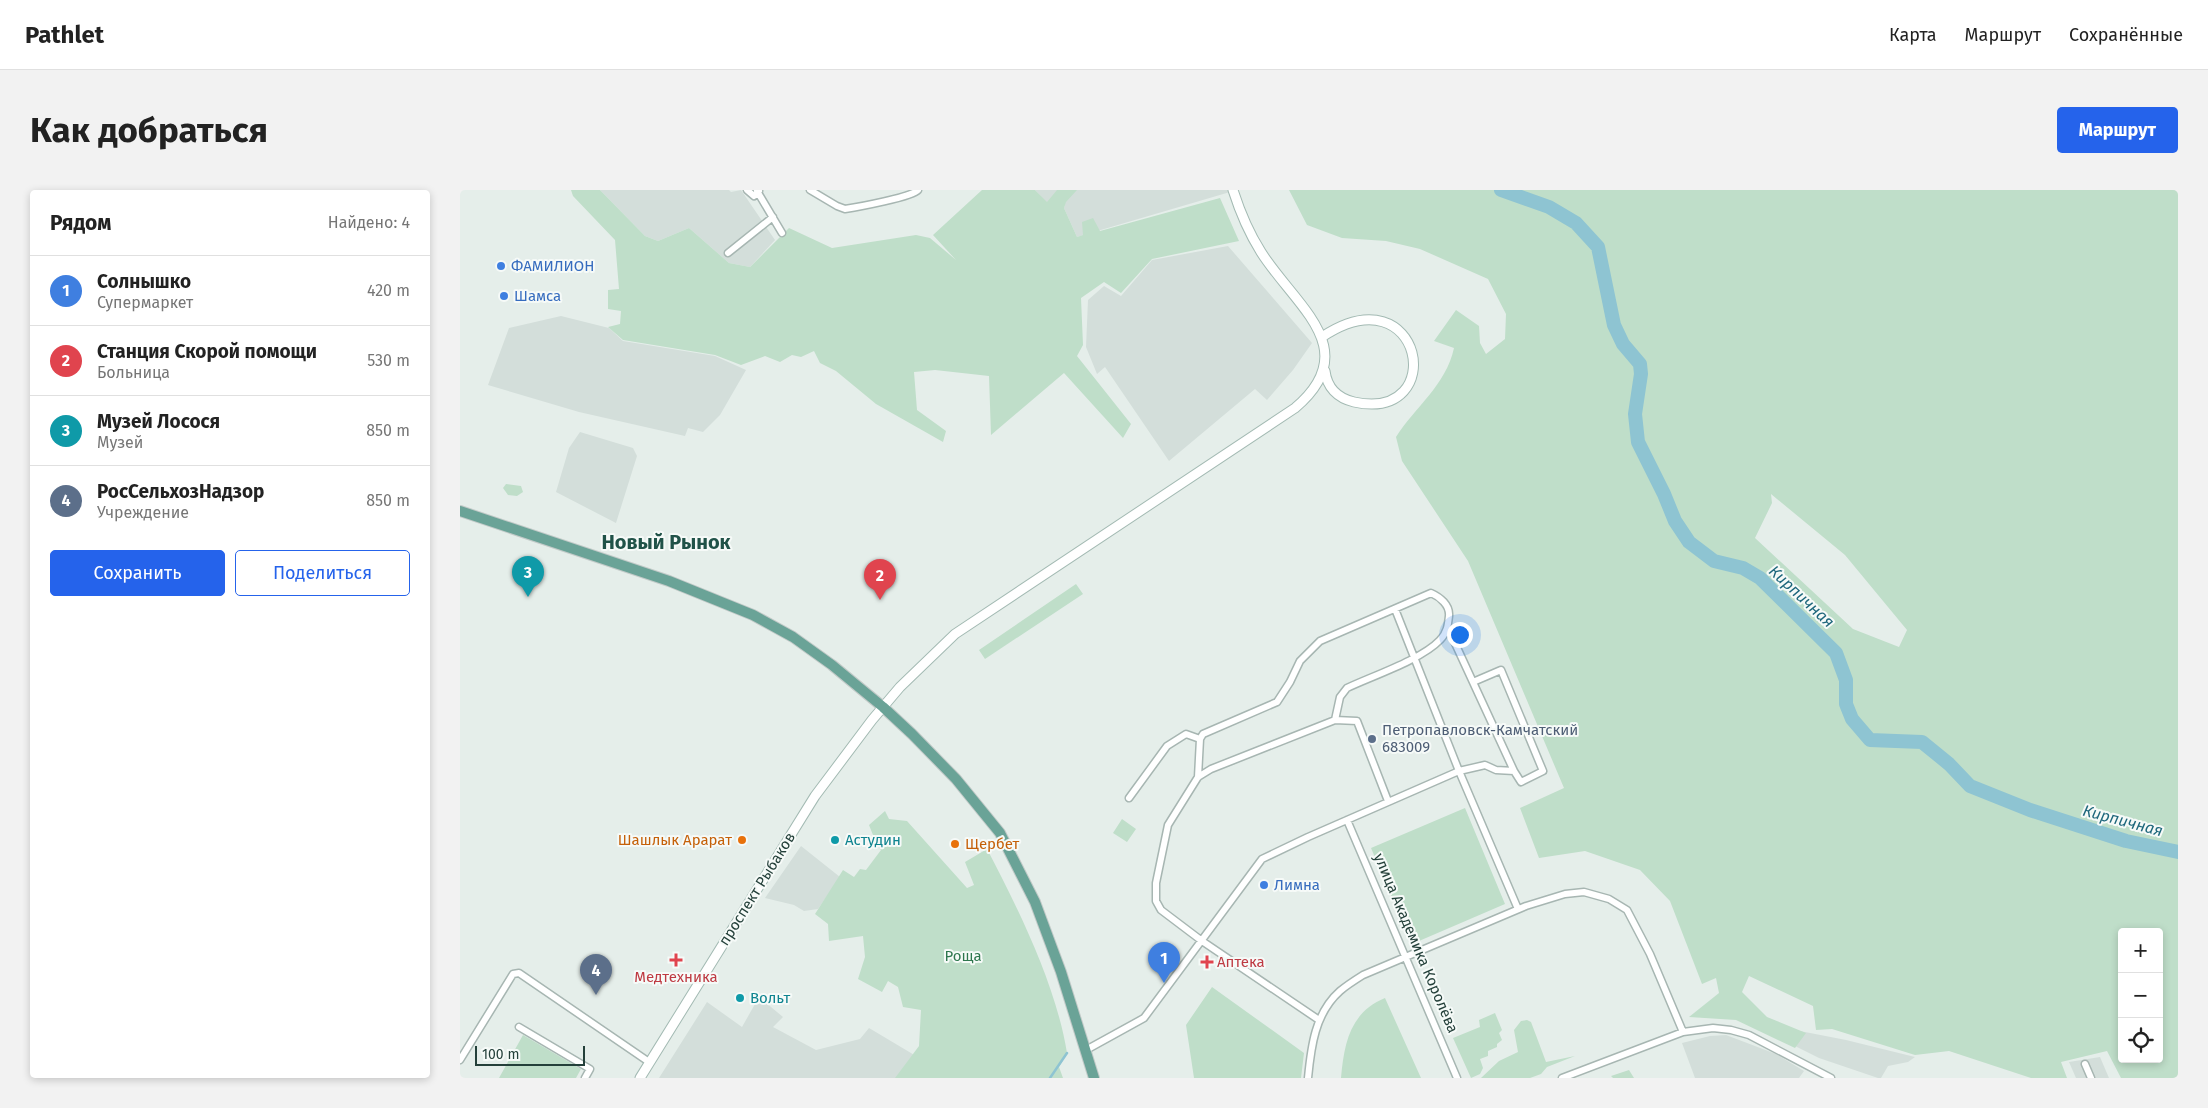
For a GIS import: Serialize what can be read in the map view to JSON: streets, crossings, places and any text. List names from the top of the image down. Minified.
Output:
{"streets":{"main road":["проспект Рыбаков"],"street":["улица Академика Королёва"]},"districts":["Новый Рынок"],"water":["Кирпичная"],"parks":["Роща"],"places":{"other":["ФАМИЛИОН","Шамса","Петропавловск-Камчатский 683009","Шашлык Арарат","Астудин","Щербет","Лимна","Вольт"],"health":["Медтехника","Аптека"]},"scale_bar":"100 m","page":{"header":"Pathlet","nav":["Карта","Маршрут","Сохранённые"],"buttons":["Маршрут",["Сохранить","Поделиться"]],"title":"Как добраться","heading":["Рядом","Найдено: 4"],"list":[{"mark":"1","name":"Солнышко","note":"Супермаркет","value":"420 m"},{"mark":"2","name":"Станция Скорой помощи","note":"Больница","value":"530 m"},{"mark":"3","name":"Музей Лосося","note":"Музей","value":"850 m"},{"mark":"4","name":"РосСельхозНадзор","note":"Учреждение","value":"850 m"}],"pins":["3","2","1","4"],"map_buttons":["+","−"],"scale":"100 m"}}
